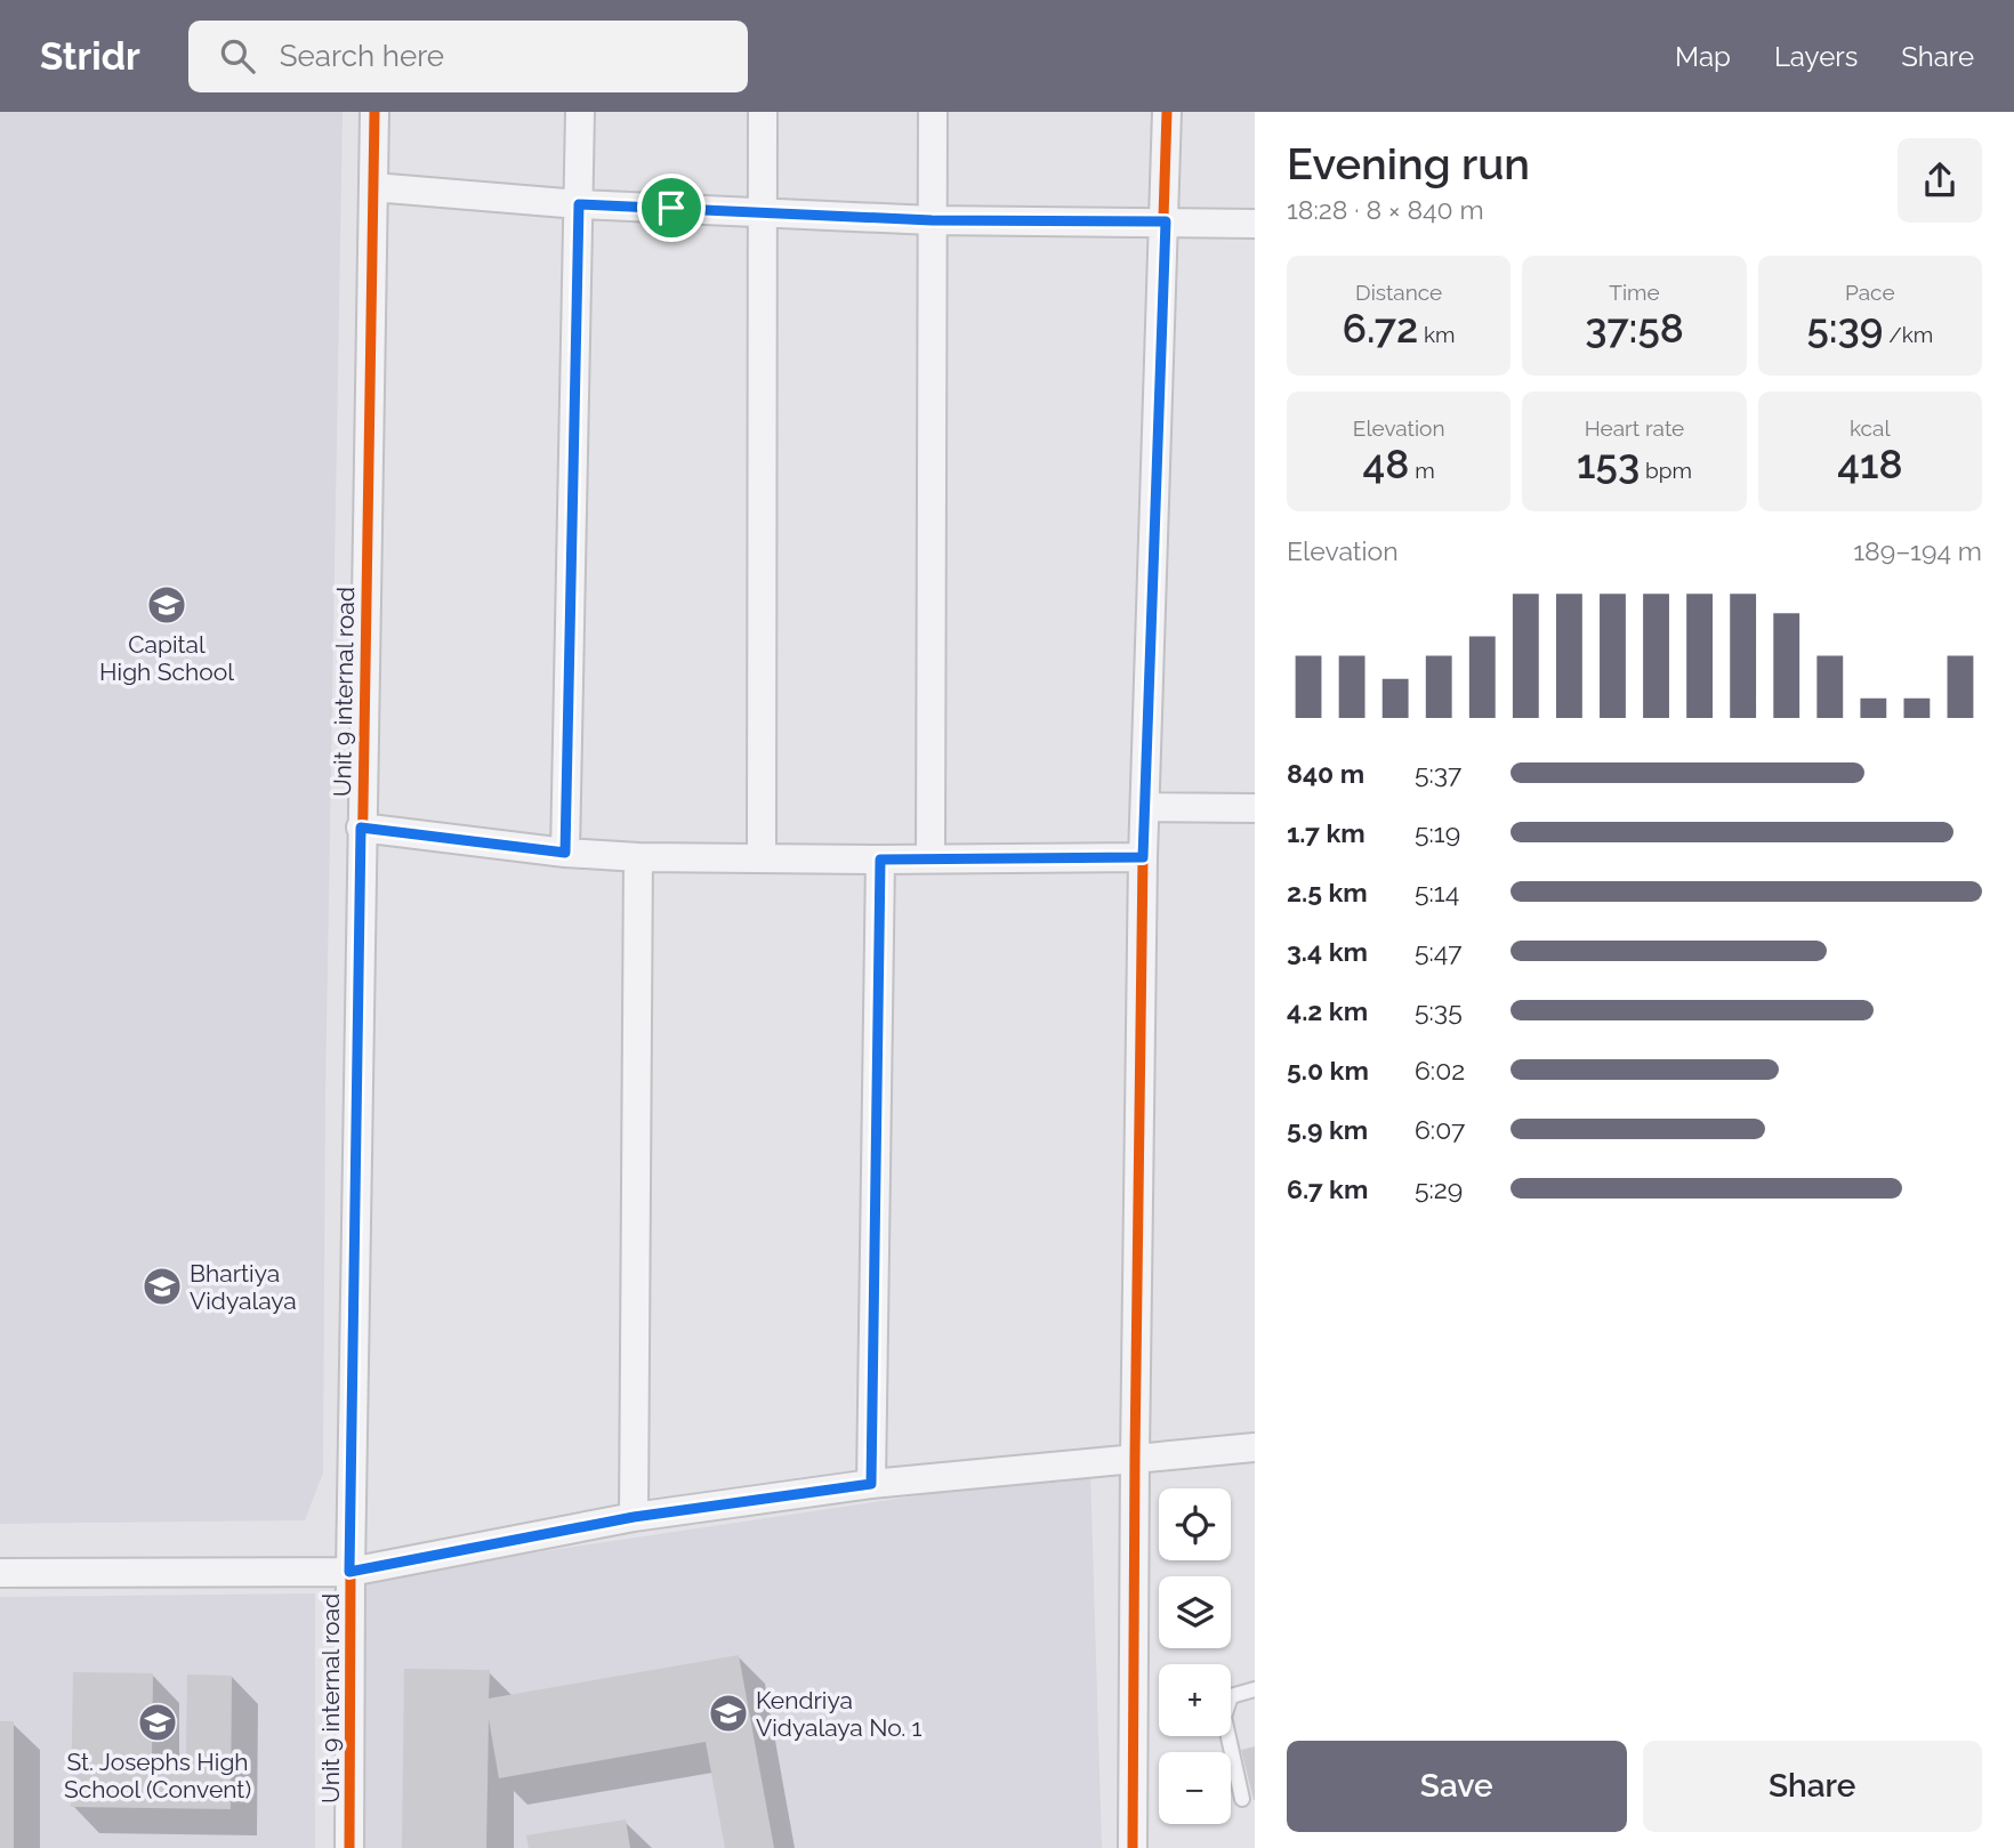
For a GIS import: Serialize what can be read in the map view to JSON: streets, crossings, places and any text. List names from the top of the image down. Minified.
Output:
{"streets":{"street":["Unit 9 internal road"]},"places":{"school or university":["Capital High School","Bhartiya Vidyalaya","Kendriya Vidyalaya No. 1","St. Josephs High School (Convent)"]},"page":{"header":"Stridr","search":"Search here","nav":["Map","Layers","Share"],"heading":["Evening run","18:28 · 8 × 840 m"],"stats":[["Distance","6.72 km"],["Time","37:58"],["Pace","5:39 /km"],["Elevation","48 m"],["Heart rate","153 bpm"],["kcal","418"]],"chart":["Elevation","189–194 m"],"list":[{"name":"840 m","note":"5:37"},{"name":"1.7 km","note":"5:19"},{"name":"2.5 km","note":"5:14"},{"name":"3.4 km","note":"5:47"},{"name":"4.2 km","note":"5:35"},{"name":"5.0 km","note":"6:02"},{"name":"5.9 km","note":"6:07"},{"name":"6.7 km","note":"5:29"}],"map_buttons":["+","−"],"buttons":["Save","Share"]}}
